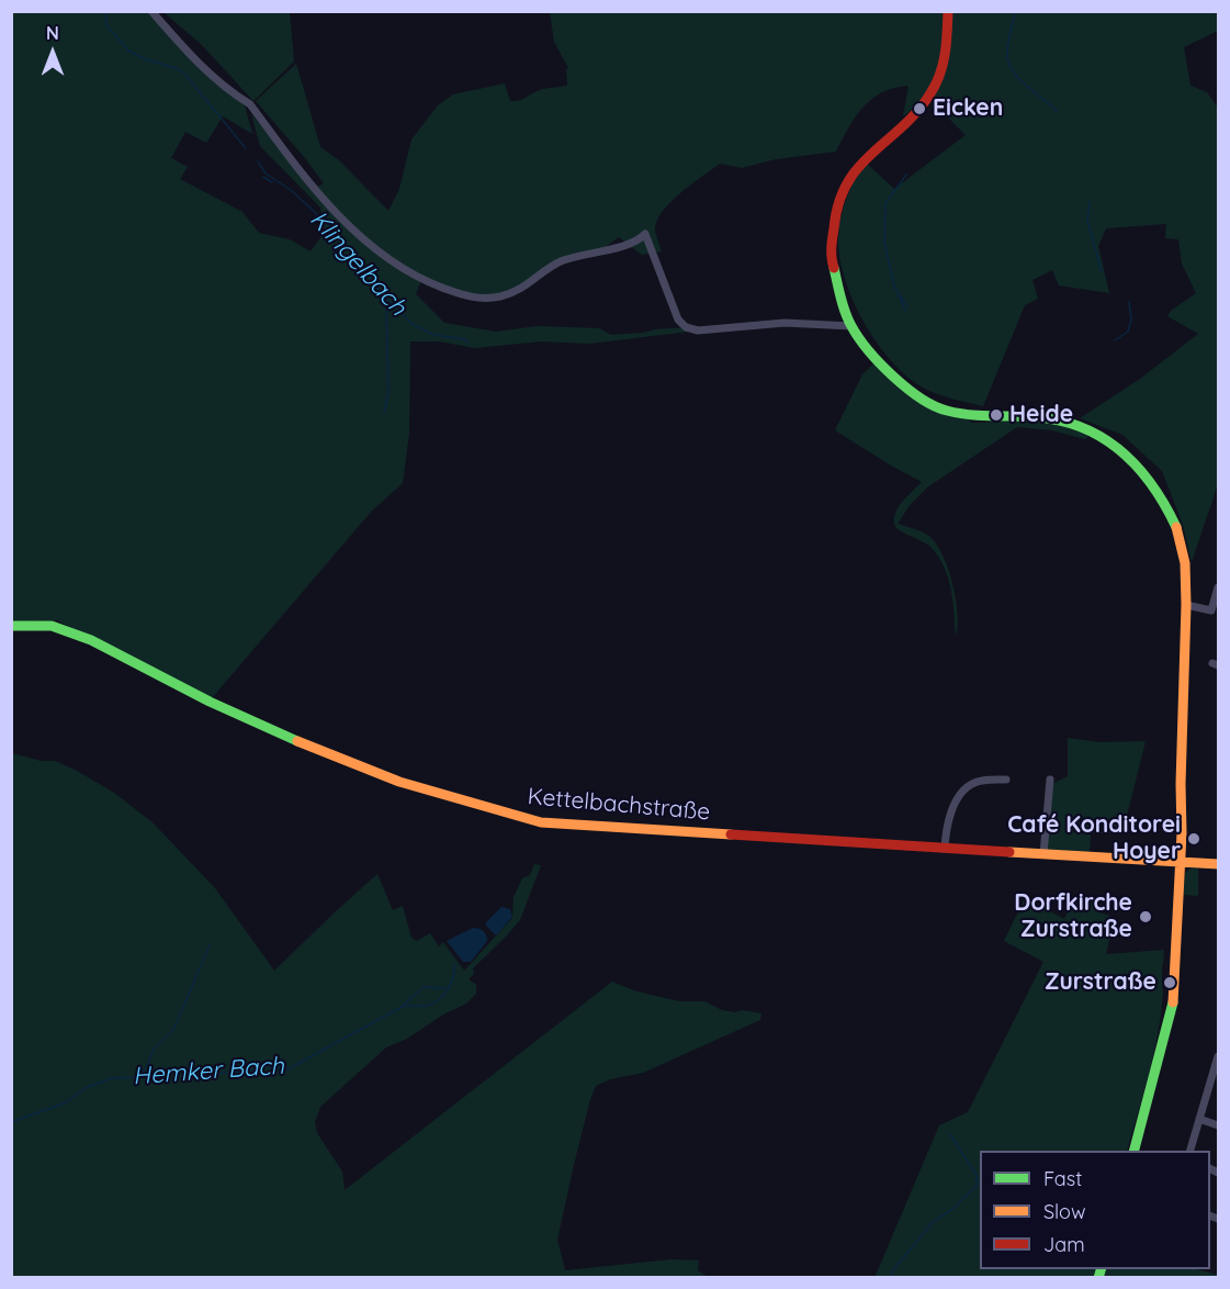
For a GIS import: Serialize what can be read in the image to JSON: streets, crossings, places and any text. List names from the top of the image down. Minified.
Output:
{"streets":{"main road":["Kettelbachstraße"]},"water":["Klingelbach","Hemker Bach"],"places":["Eicken","Heide","Café Konditorei Hoyer","Dorfkirche Zurstraße","Zurstraße"],"legend":["Fast","Slow","Jam"],"north":"top"}
